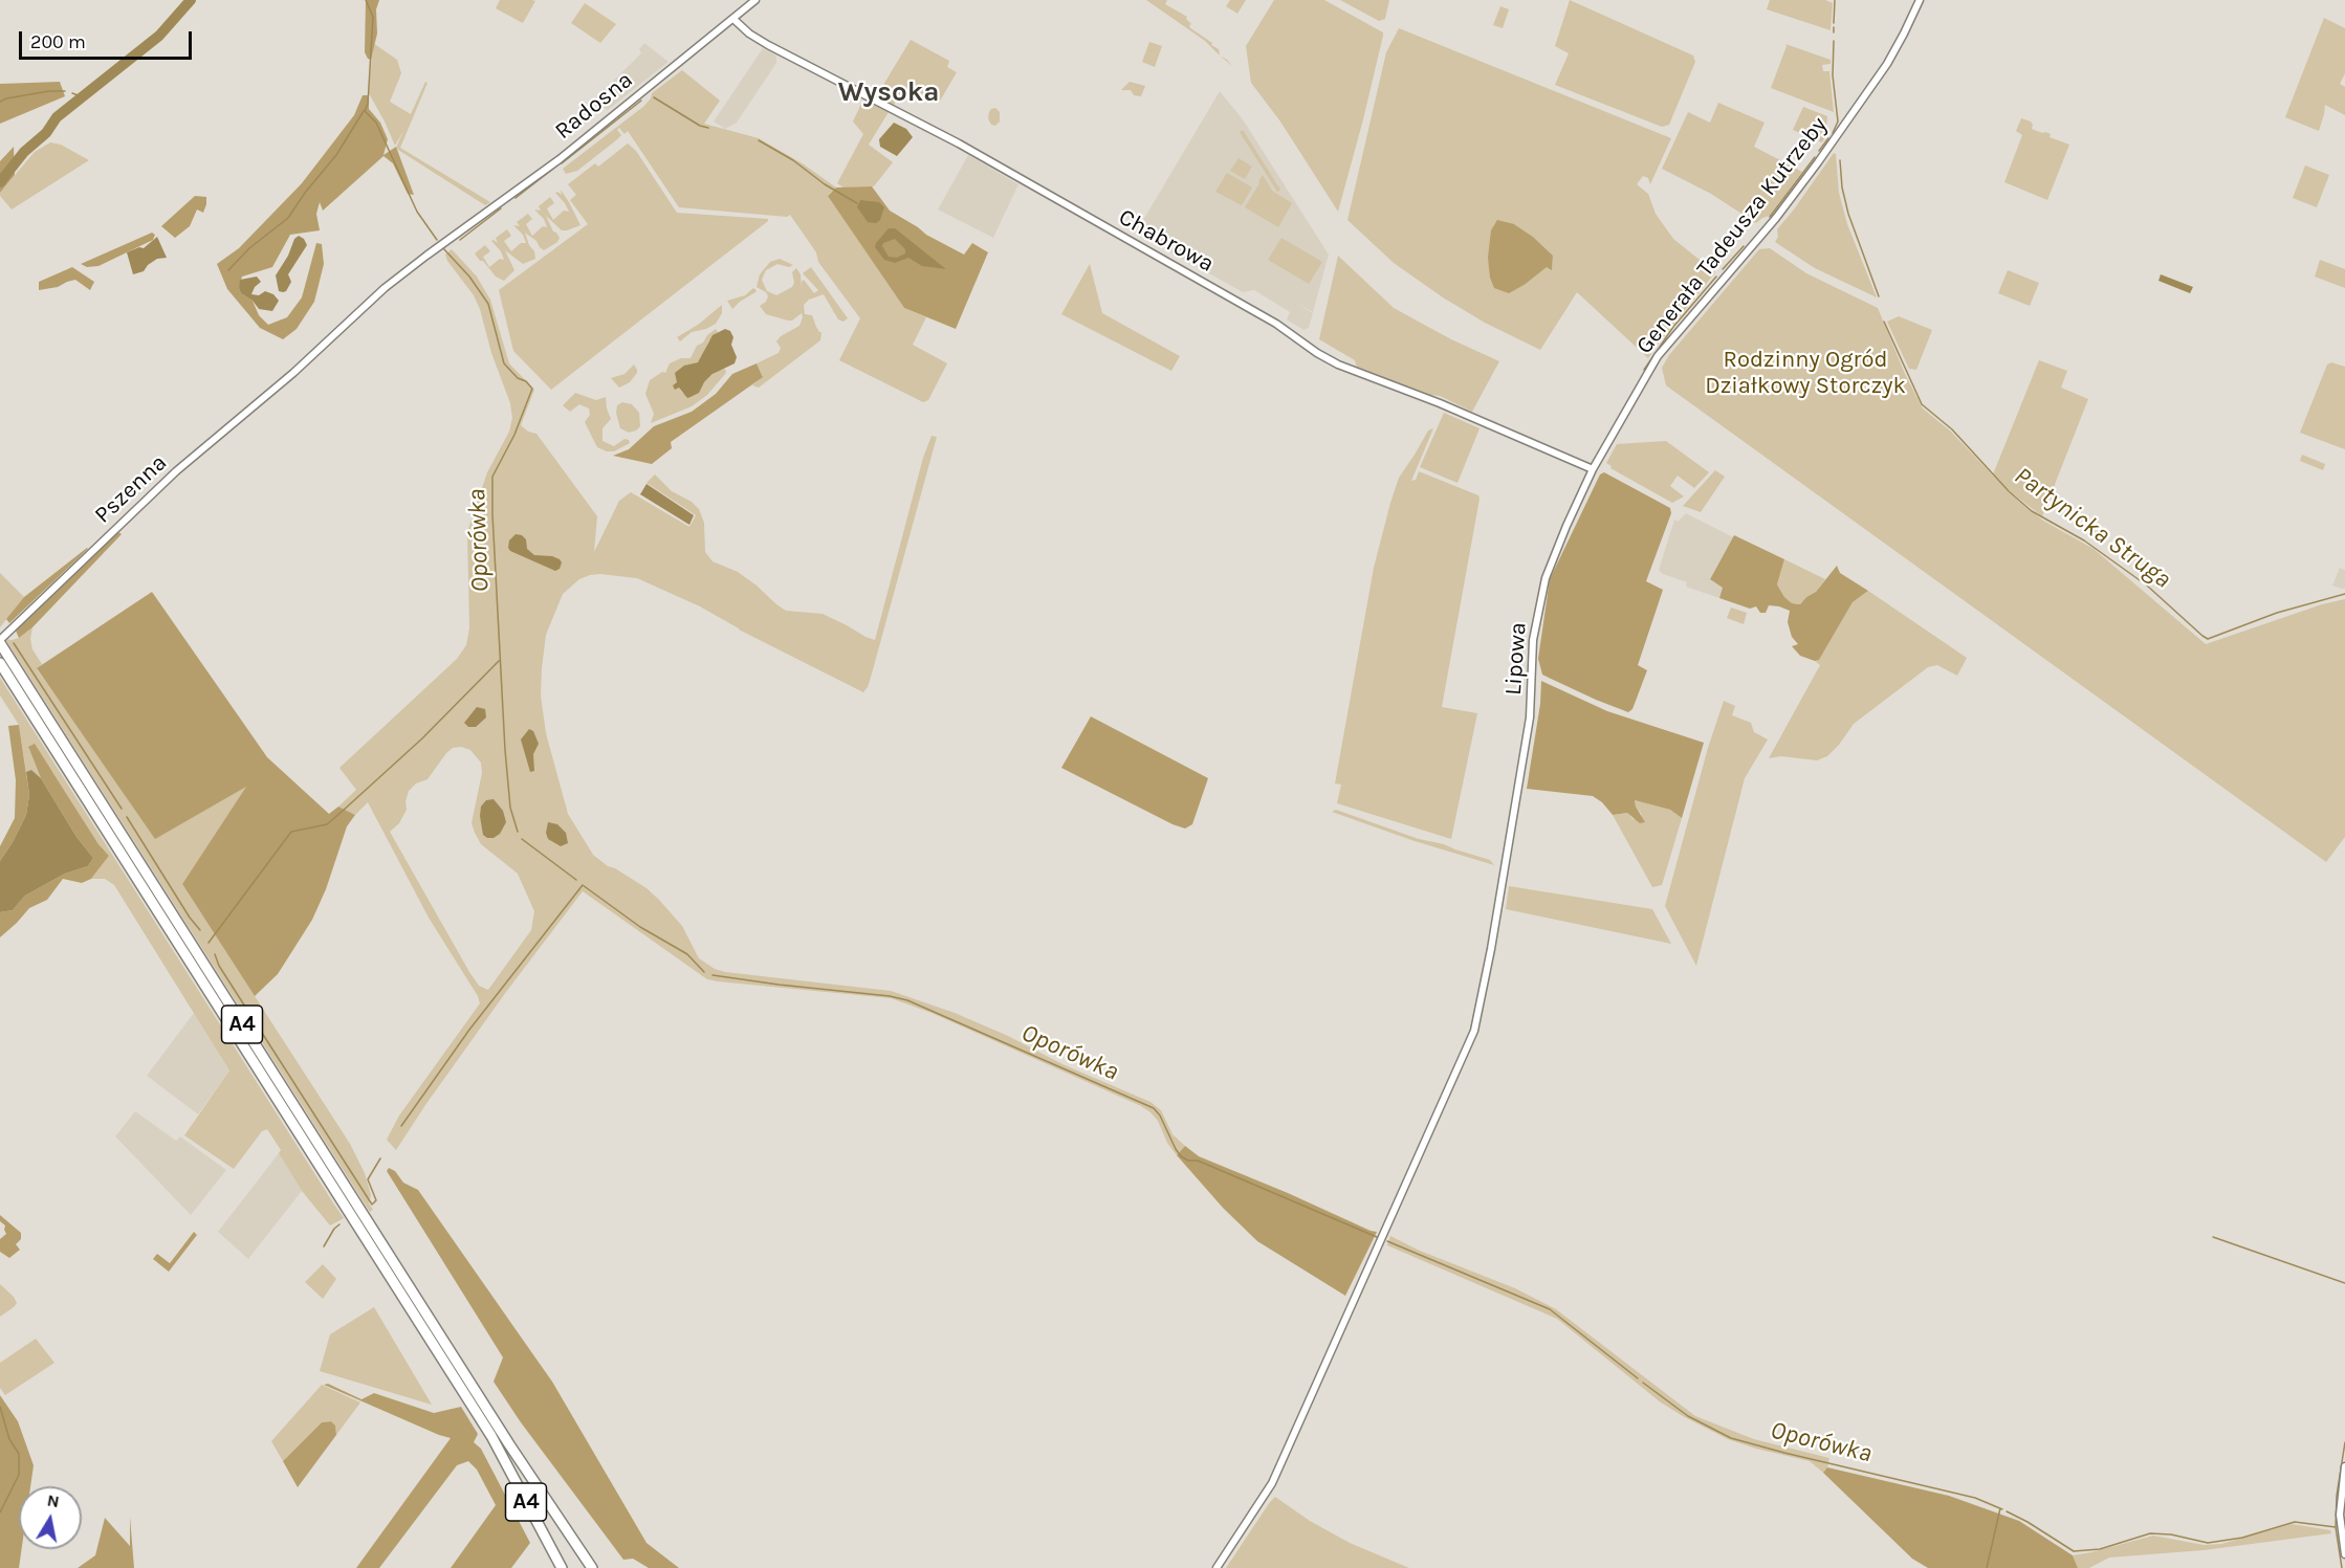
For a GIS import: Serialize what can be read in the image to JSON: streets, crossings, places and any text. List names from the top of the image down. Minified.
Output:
{"streets":{"highway":["A4"],"street":["Radosna","Generała Tadeusza Kutrzeby","Chabrowa","Pszenna","Lipowa"]},"crossings":[["Radosna","Chabrowa"],["Radosna","Pszenna"],["Generała Tadeusza Kutrzeby","Chabrowa"],["Generała Tadeusza Kutrzeby","Lipowa"],["Chabrowa","Lipowa"],["Pszenna","A4"]],"districts":["Wysoka"],"water":["Partynicka Struga","Oporówka"],"parks":["Rodzinny Ogród Działkowy Storczyk"],"scale_bar":"200 m","north":"top"}
